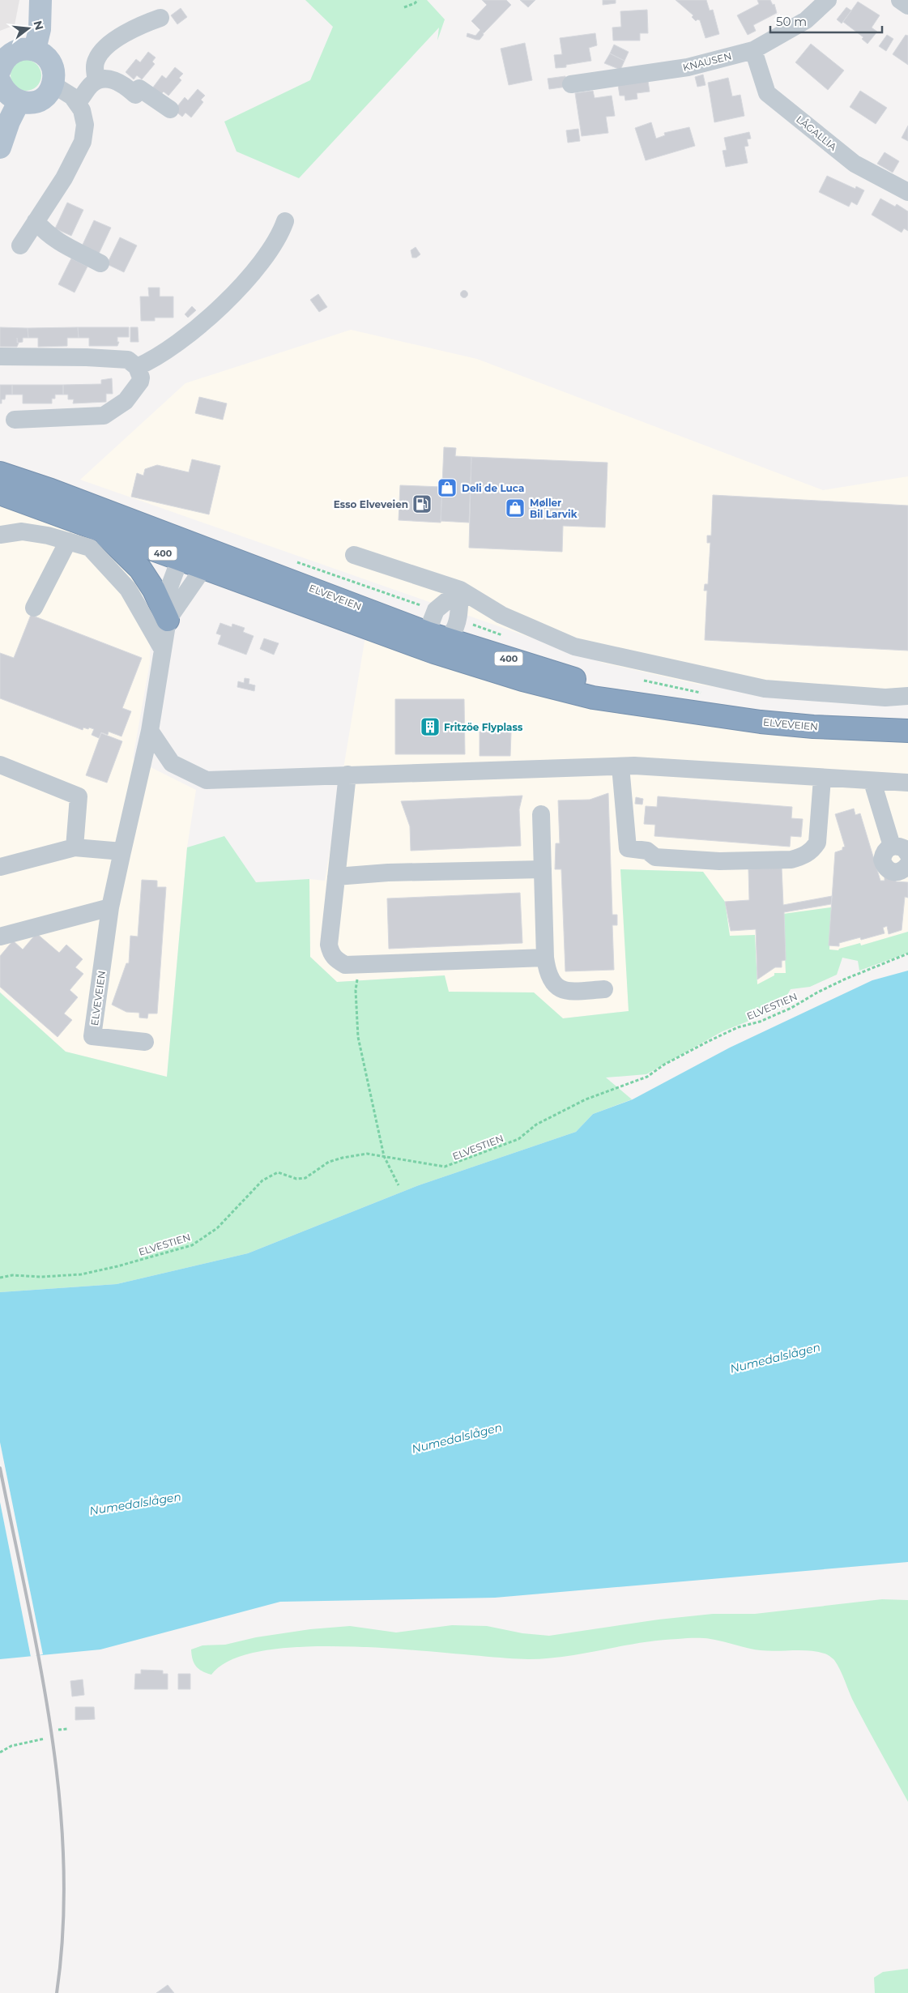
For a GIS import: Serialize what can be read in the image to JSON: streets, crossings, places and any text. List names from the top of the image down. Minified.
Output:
{"streets":{"highway":["400","ELVEVEIEN"],"street":["KNAUSEN","LÅGALLIA"],"path":["ELVESTIEN"]},"crossings":[["KNAUSEN","LÅGALLIA"],["400","ELVEVEIEN"]],"water":["Numedalslågen"],"places":{"shop":["Deli de Luca","Møller Bil Larvik"],"fuel station":["Esso Elveveien"],"building":["Fritzöe Flyplass"]},"scale_bar":"50 m","north":"right"}
